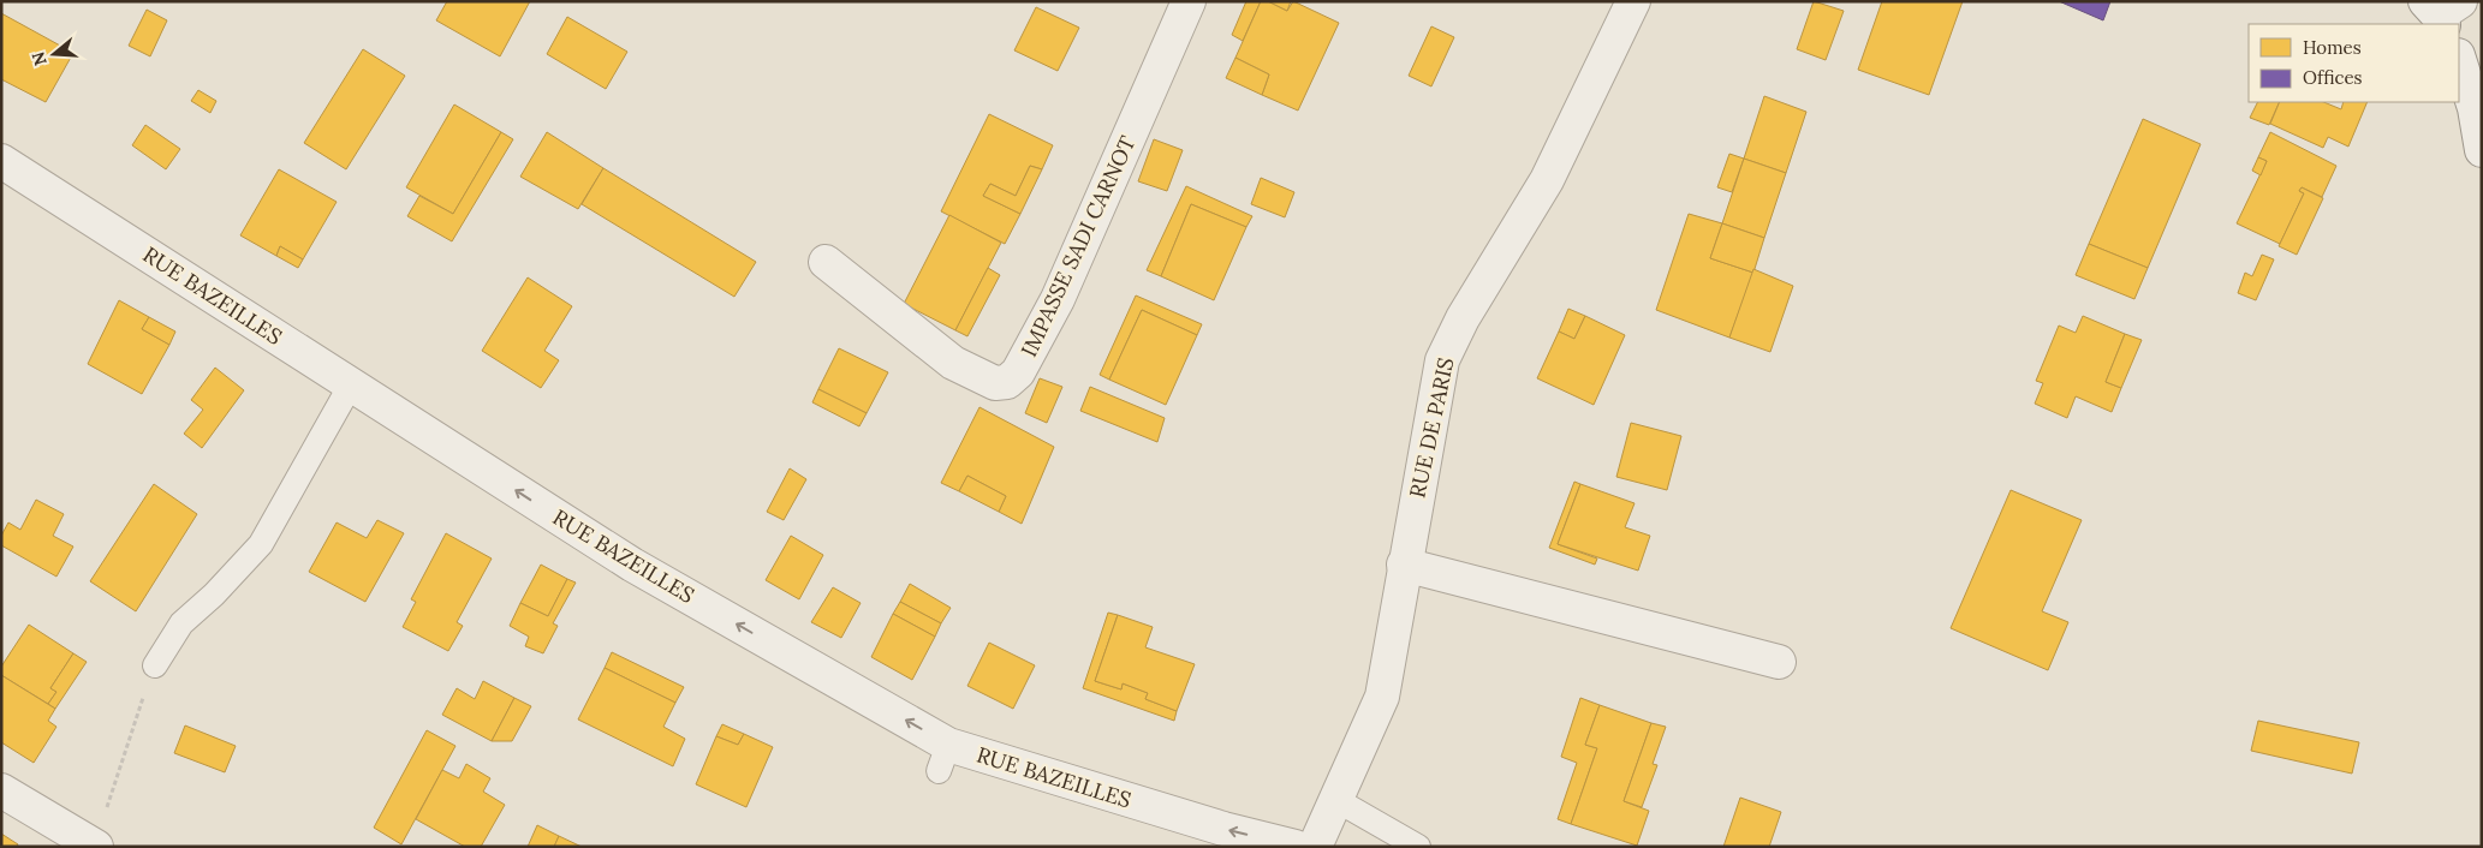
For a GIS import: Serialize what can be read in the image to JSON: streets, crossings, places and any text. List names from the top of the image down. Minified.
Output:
{"streets":{"street":["IMPASSE SADI CARNOT","RUE BAZEILLES","RUE DE PARIS"]},"one_way":["RUE BAZEILLES"],"legend":["Homes","Offices"],"north":"left"}
